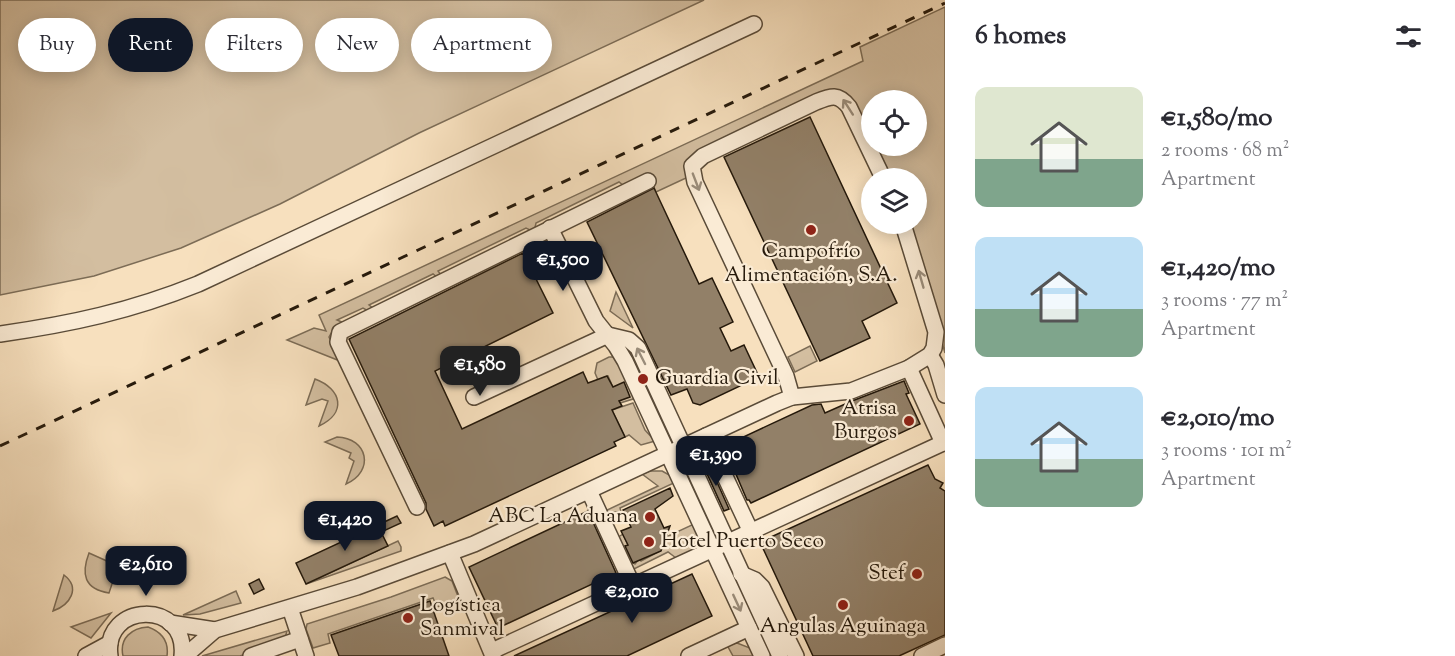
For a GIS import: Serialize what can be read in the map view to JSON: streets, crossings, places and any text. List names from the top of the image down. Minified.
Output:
{"places":["Campofrío Alimentación, S.A.","Guardia Civil","Atrisa Burgos","ABC La Aduana","Hotel Puerto Seco","Stef","Angulas Aguinaga","Logística Sanmival"],"page":{"heading":"6 homes","chip":["Buy","Rent","Filters","New","Apartment"],"list":[{"name":"€1,580/mo","note":"2 rooms · 68 m² · Apartment"},{"name":"€1,420/mo","note":"3 rooms · 77 m² · Apartment"},{"name":"€2,010/mo","note":"3 rooms · 101 m² · Apartment"}],"price":["€1,500","€1,580","€1,390","€1,420","€2,610","€2,010"]}}
